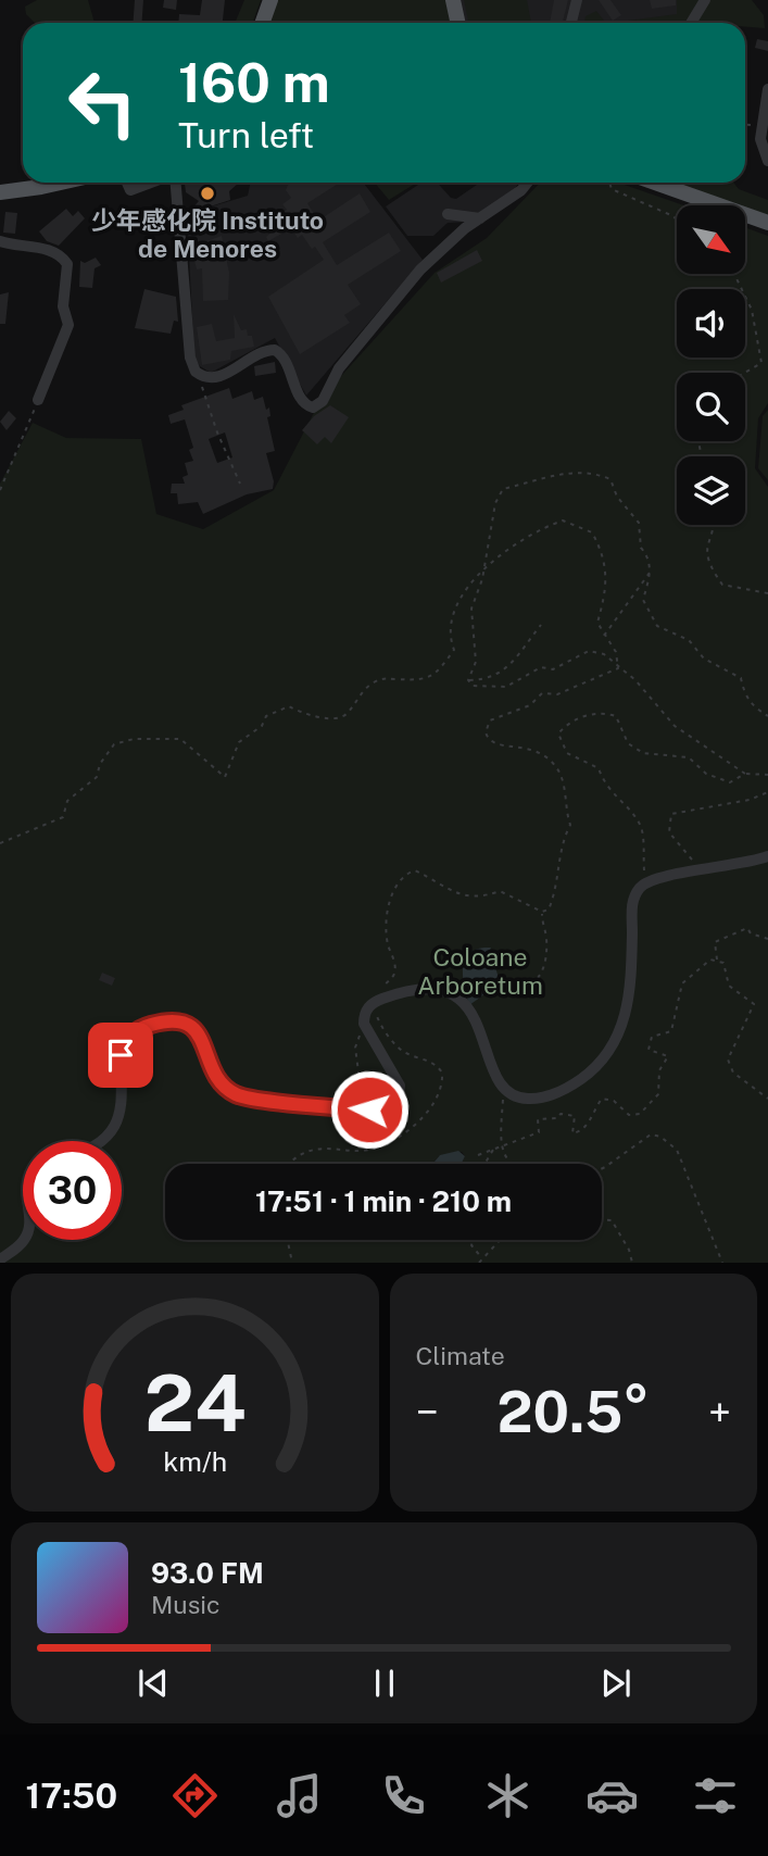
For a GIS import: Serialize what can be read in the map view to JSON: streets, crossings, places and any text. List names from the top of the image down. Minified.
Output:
{"parks":["Coloane Arboretum"],"places":["少年感化院 Instituto de Menores"],"north":"bottom right","page":{"turn":["160 m","Turn left"],"limit":"30","trip":"17:51 · 1 min · 210 m","tile":"Climate","heat":["−","20.5°","+"],"song":["93.0 FM","Music"],"tabs":"17:50","gauge":["24","km/h"]}}
